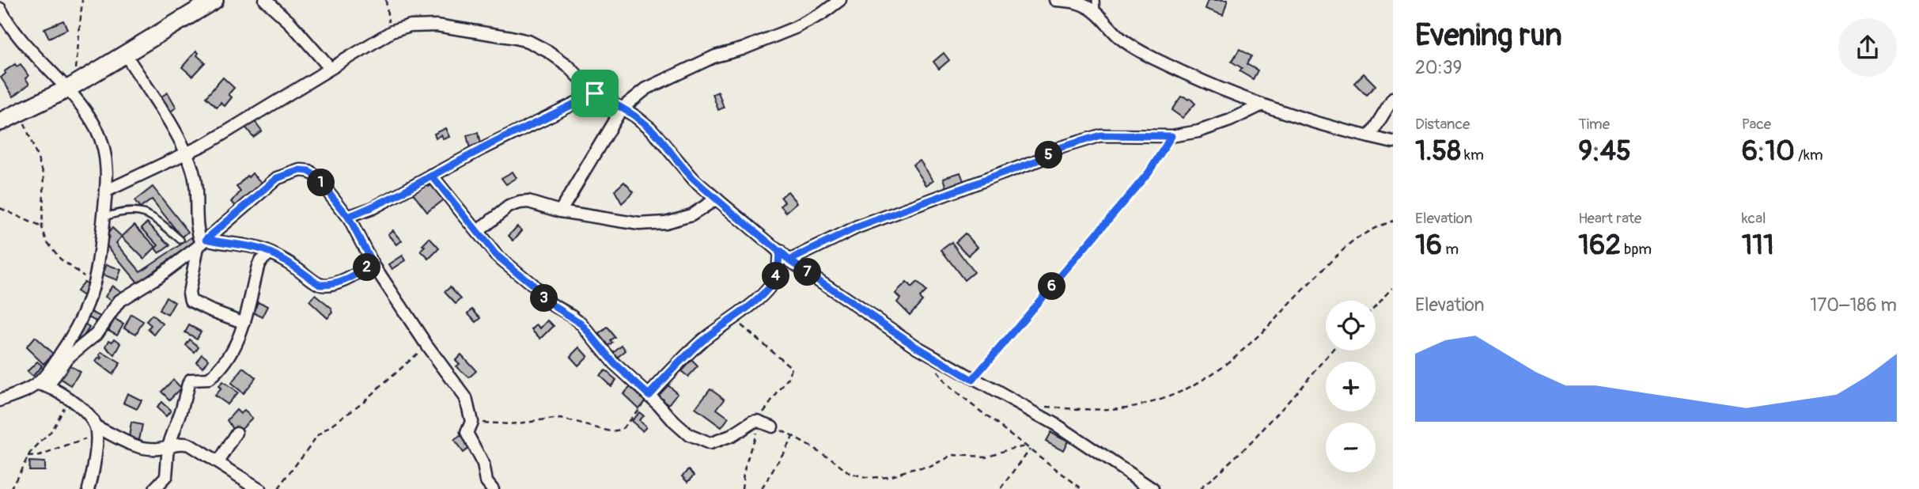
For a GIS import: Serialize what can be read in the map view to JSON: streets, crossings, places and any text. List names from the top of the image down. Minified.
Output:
{"page":{"heading":["Evening run","20:39"],"stats":[["Distance","1.58 km"],["Time","9:45"],["Pace","6:10 /km"],["Elevation","16 m"],["Heart rate","162 bpm"],["kcal","111"]],"pins":["5","1","2","7","4","6","3"],"chart":["Elevation","170–186 m"],"map_buttons":["+","−"]}}
